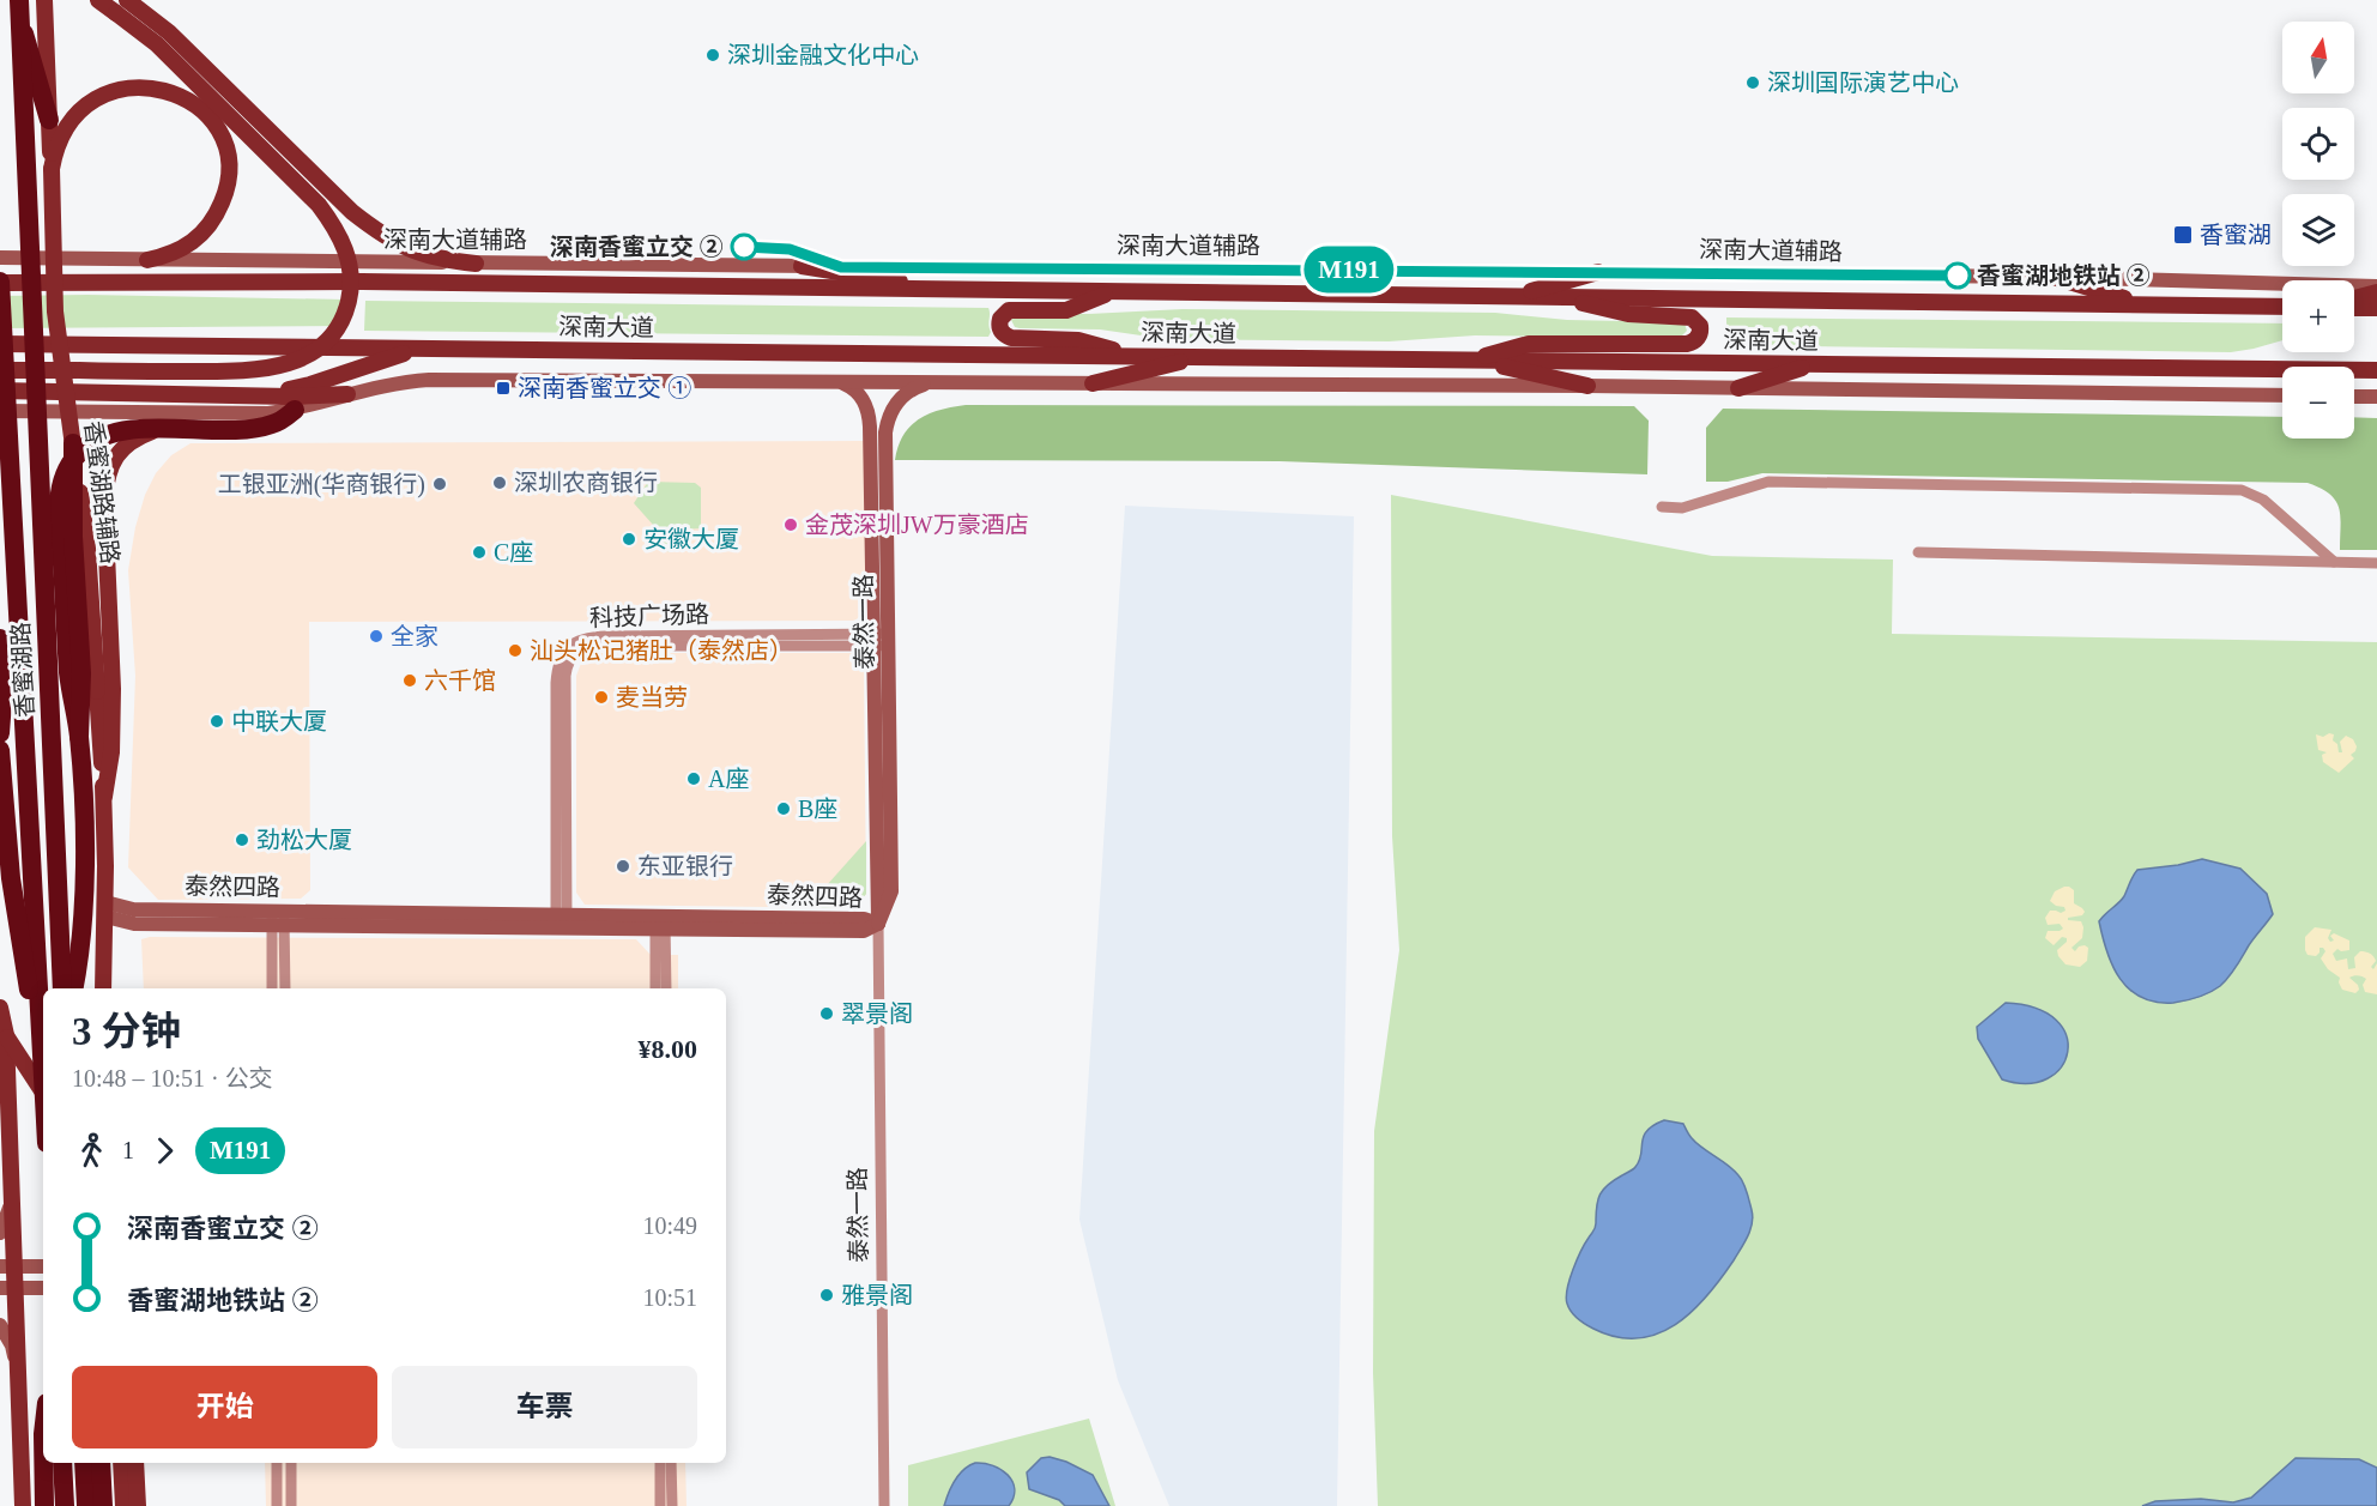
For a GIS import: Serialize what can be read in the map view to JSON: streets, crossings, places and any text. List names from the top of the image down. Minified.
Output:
{"streets":{"highway":["香蜜湖路"],"main road":["深南大道辅路","深南大道","香蜜湖路辅路","泰然一路","泰然四路"],"street":["科技广场路"]},"crossings":[["深南大道","香蜜湖路"],["香蜜湖路辅路","泰然四路"],["科技广场路","泰然一路"],["科技广场路","泰然四路"],["泰然一路","泰然四路"]],"places":{"other":["深圳金融文化中心","深圳国际演艺中心","深南香蜜立交 ②","香蜜湖地铁站 ②","深圳农商银行","工银亚洲(华商银行)","金茂深圳JW万豪酒店","安徽大厦","C座","全家","汕头松记猪肚（泰然店）","六千馆","麦当劳","中联大厦","A座","B座","劲松大厦","东亚银行","翠景阁","雅景阁"],"transit":["香蜜湖","深南香蜜立交 ①"]},"lines":["bus line M191"],"north":"top","page":{"on_map":"M191","map_buttons":["+","−"],"heading":["3 分钟","10:48 – 10:51 · 公交","¥8.00"],"legs":["1","M191"],"list":[{"name":"深南香蜜立交 ②","value":"10:49"},{"name":"香蜜湖地铁站 ②","value":"10:51"}],"buttons":["开始","车票"]}}
